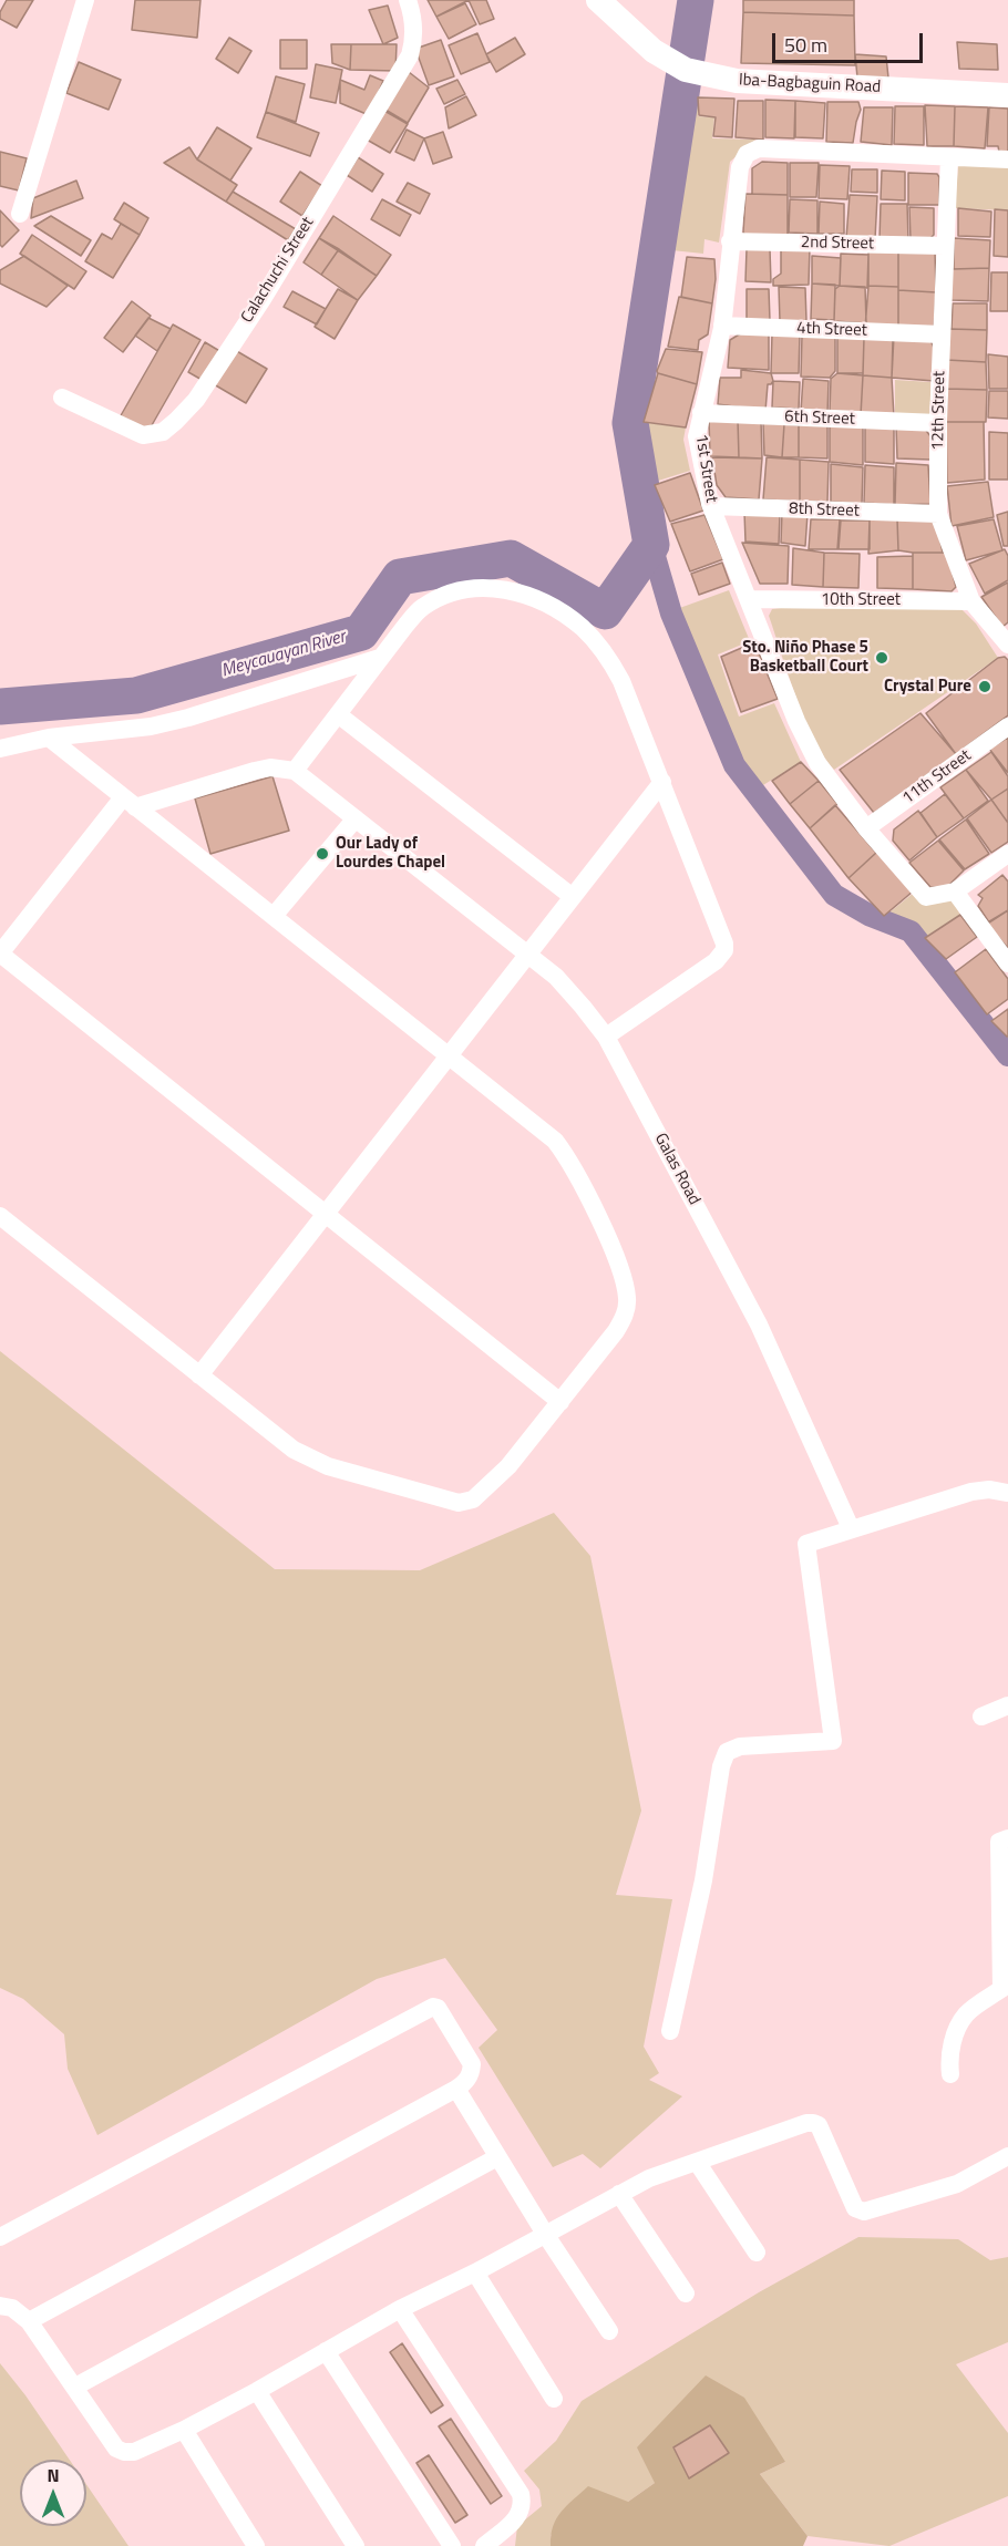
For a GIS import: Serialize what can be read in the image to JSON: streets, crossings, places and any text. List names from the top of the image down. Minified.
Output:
{"streets":{"street":["Iba-Bagbaguin Road","2nd Street","Calachuchi Street","4th Street","12th Street","6th Street","1st Street","8th Street","10th Street","11th Street","Galas Road"]},"crossings":[["2nd Street","12th Street"],["2nd Street","1st Street"],["4th Street","12th Street"],["4th Street","1st Street"],["12th Street","6th Street"],["12th Street","1st Street"],["12th Street","8th Street"],["12th Street","10th Street"],["6th Street","1st Street"],["1st Street","8th Street"],["1st Street","10th Street"],["1st Street","11th Street"]],"water":["Meycauayan River"],"places":["Sto. Niño Phase 5 Basketball Court","Crystal Pure","Our Lady of Lourdes Chapel"],"scale_bar":"50 m","north":"top"}
